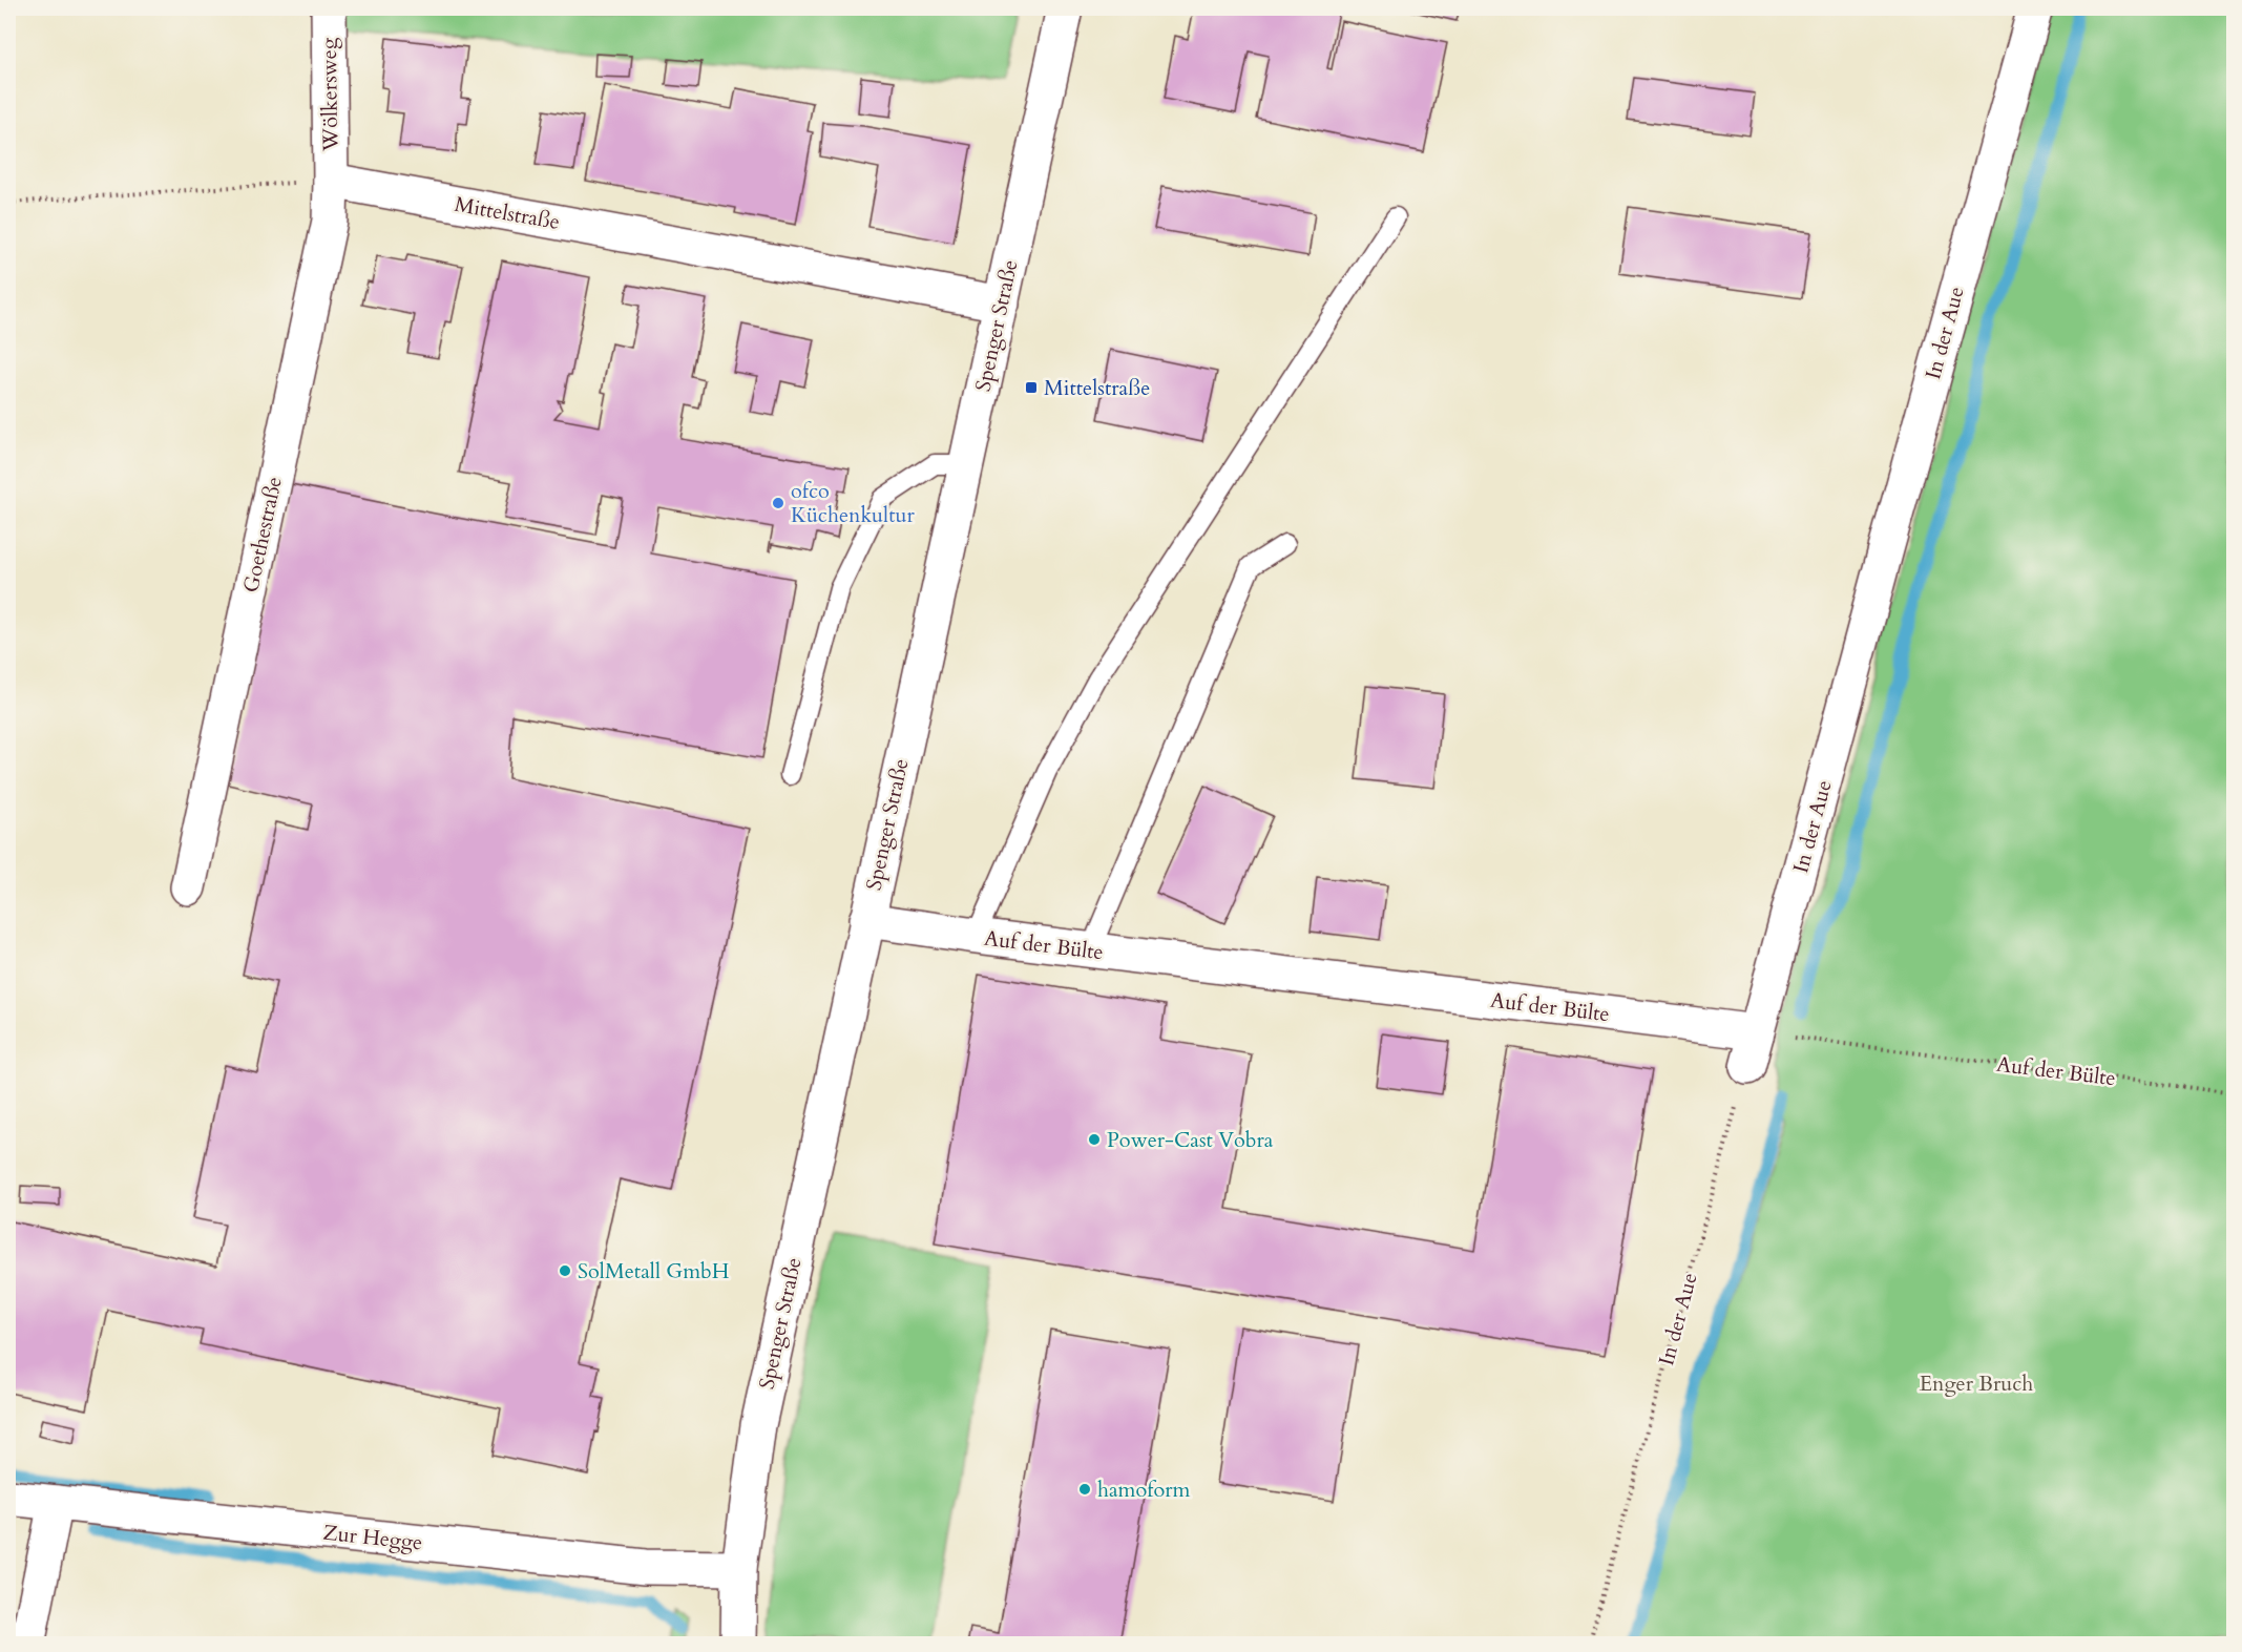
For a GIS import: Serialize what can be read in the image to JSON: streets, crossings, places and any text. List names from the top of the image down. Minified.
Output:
{"streets":{"street":["Wölkersweg","Mittelstraße","Spenger Straße","In der Aue","Goethestraße","Auf der Bülte","Zur Hegge"]},"crossings":[["Wölkersweg","Mittelstraße"],["Wölkersweg","Goethestraße"],["Mittelstraße","Spenger Straße"],["Mittelstraße","Goethestraße"],["Spenger Straße","Auf der Bülte"],["Spenger Straße","Zur Hegge"],["In der Aue","Auf der Bülte"]],"parks":["Enger Bruch"],"places":{"transit":["Mittelstraße"],"other":["ofco Küchenkultur","Power-Cast Vobra","SolMetall GmbH","hamoform"]}}
